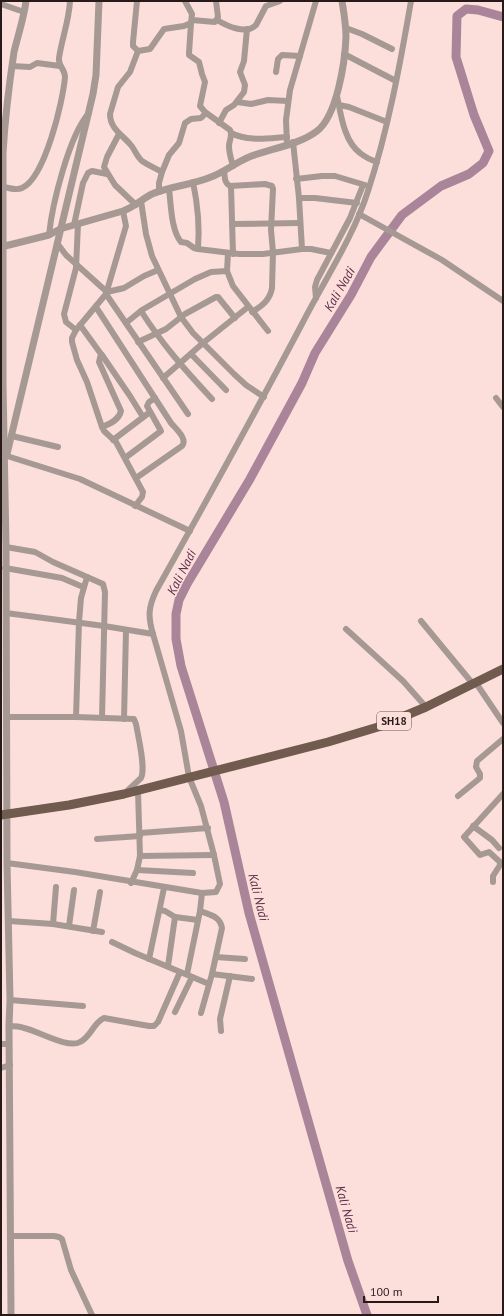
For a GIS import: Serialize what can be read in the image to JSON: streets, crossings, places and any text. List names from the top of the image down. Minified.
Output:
{"streets":{"main road":["SH18"]},"water":["Kali Nadi"],"scale_bar":"100 m"}
